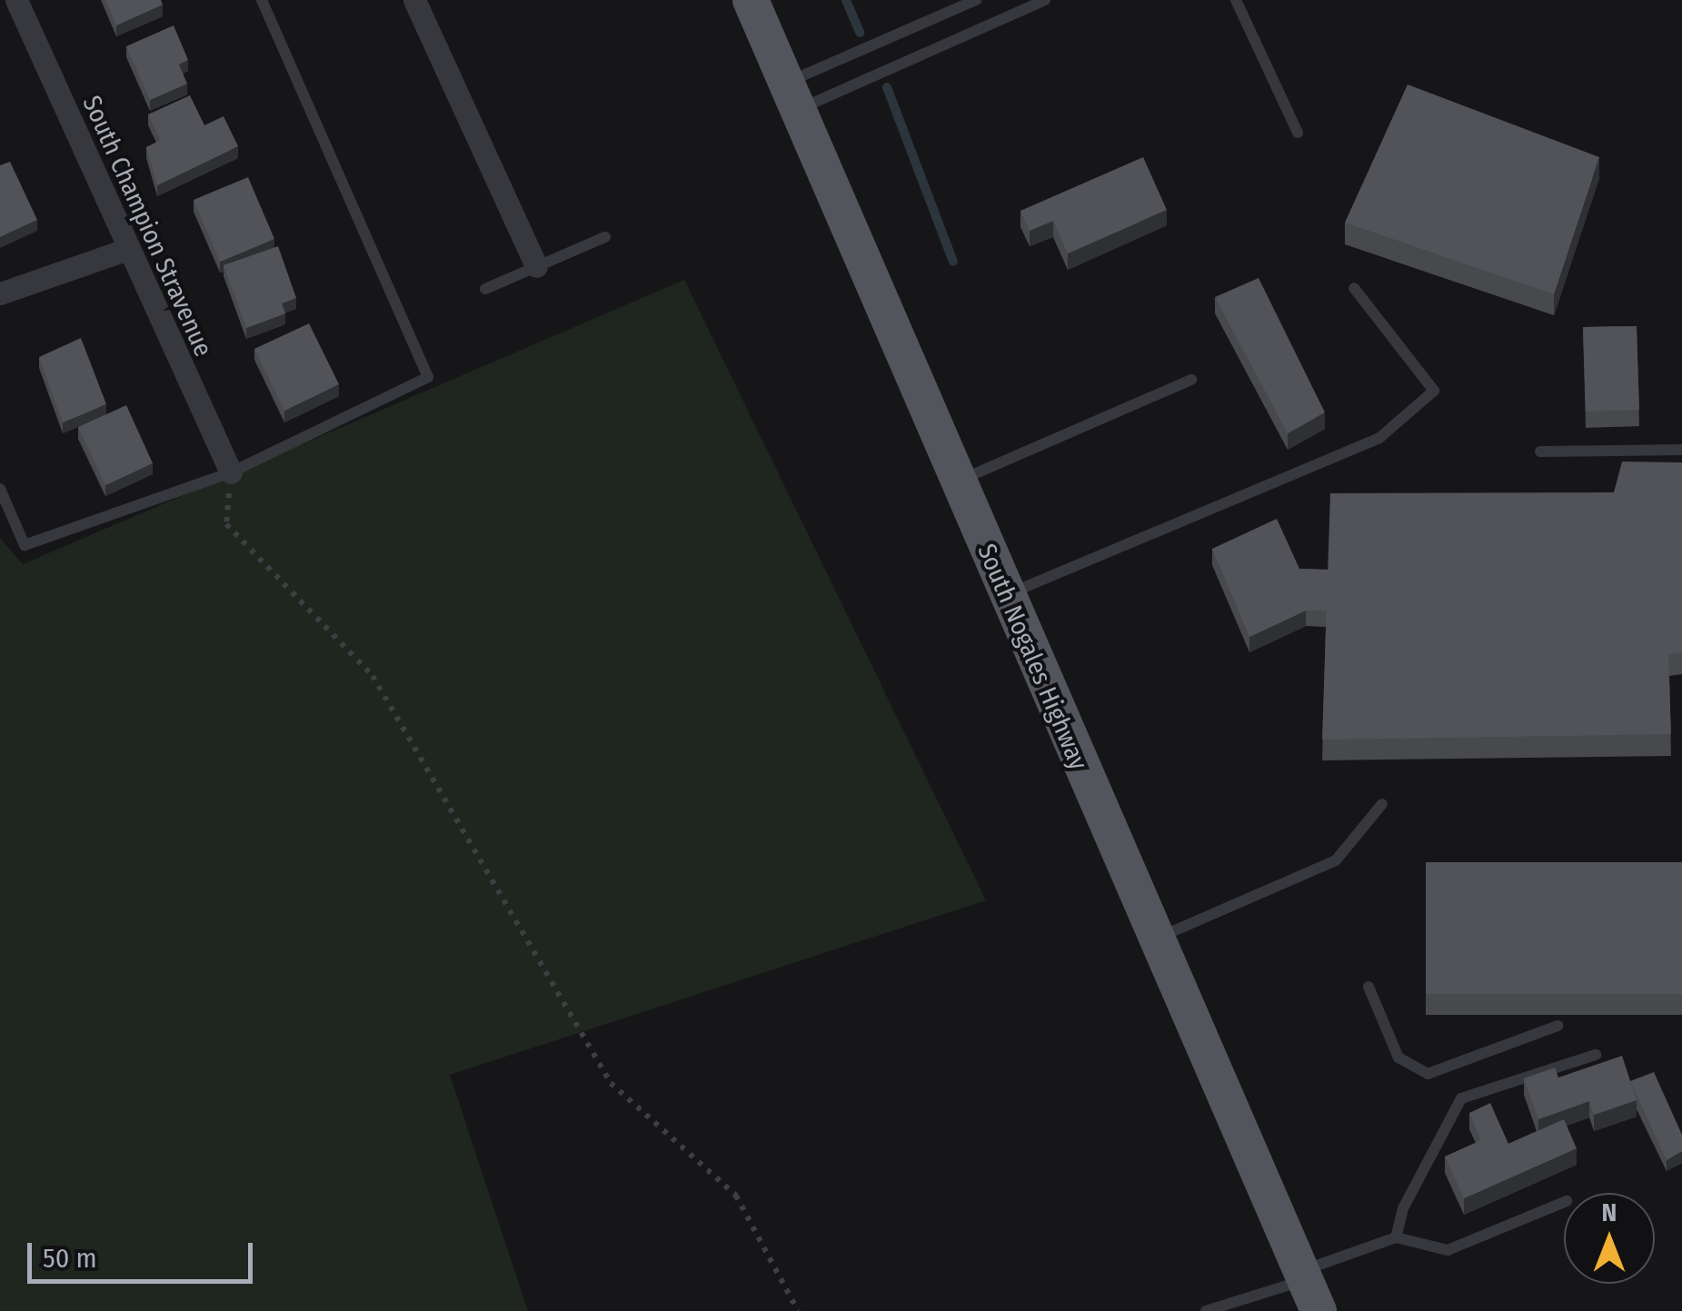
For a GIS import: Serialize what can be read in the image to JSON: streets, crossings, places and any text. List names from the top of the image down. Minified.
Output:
{"streets":{"main road":["South Nogales Highway"],"street":["South Champion Stravenue"]},"scale_bar":"50 m","north":"top"}
